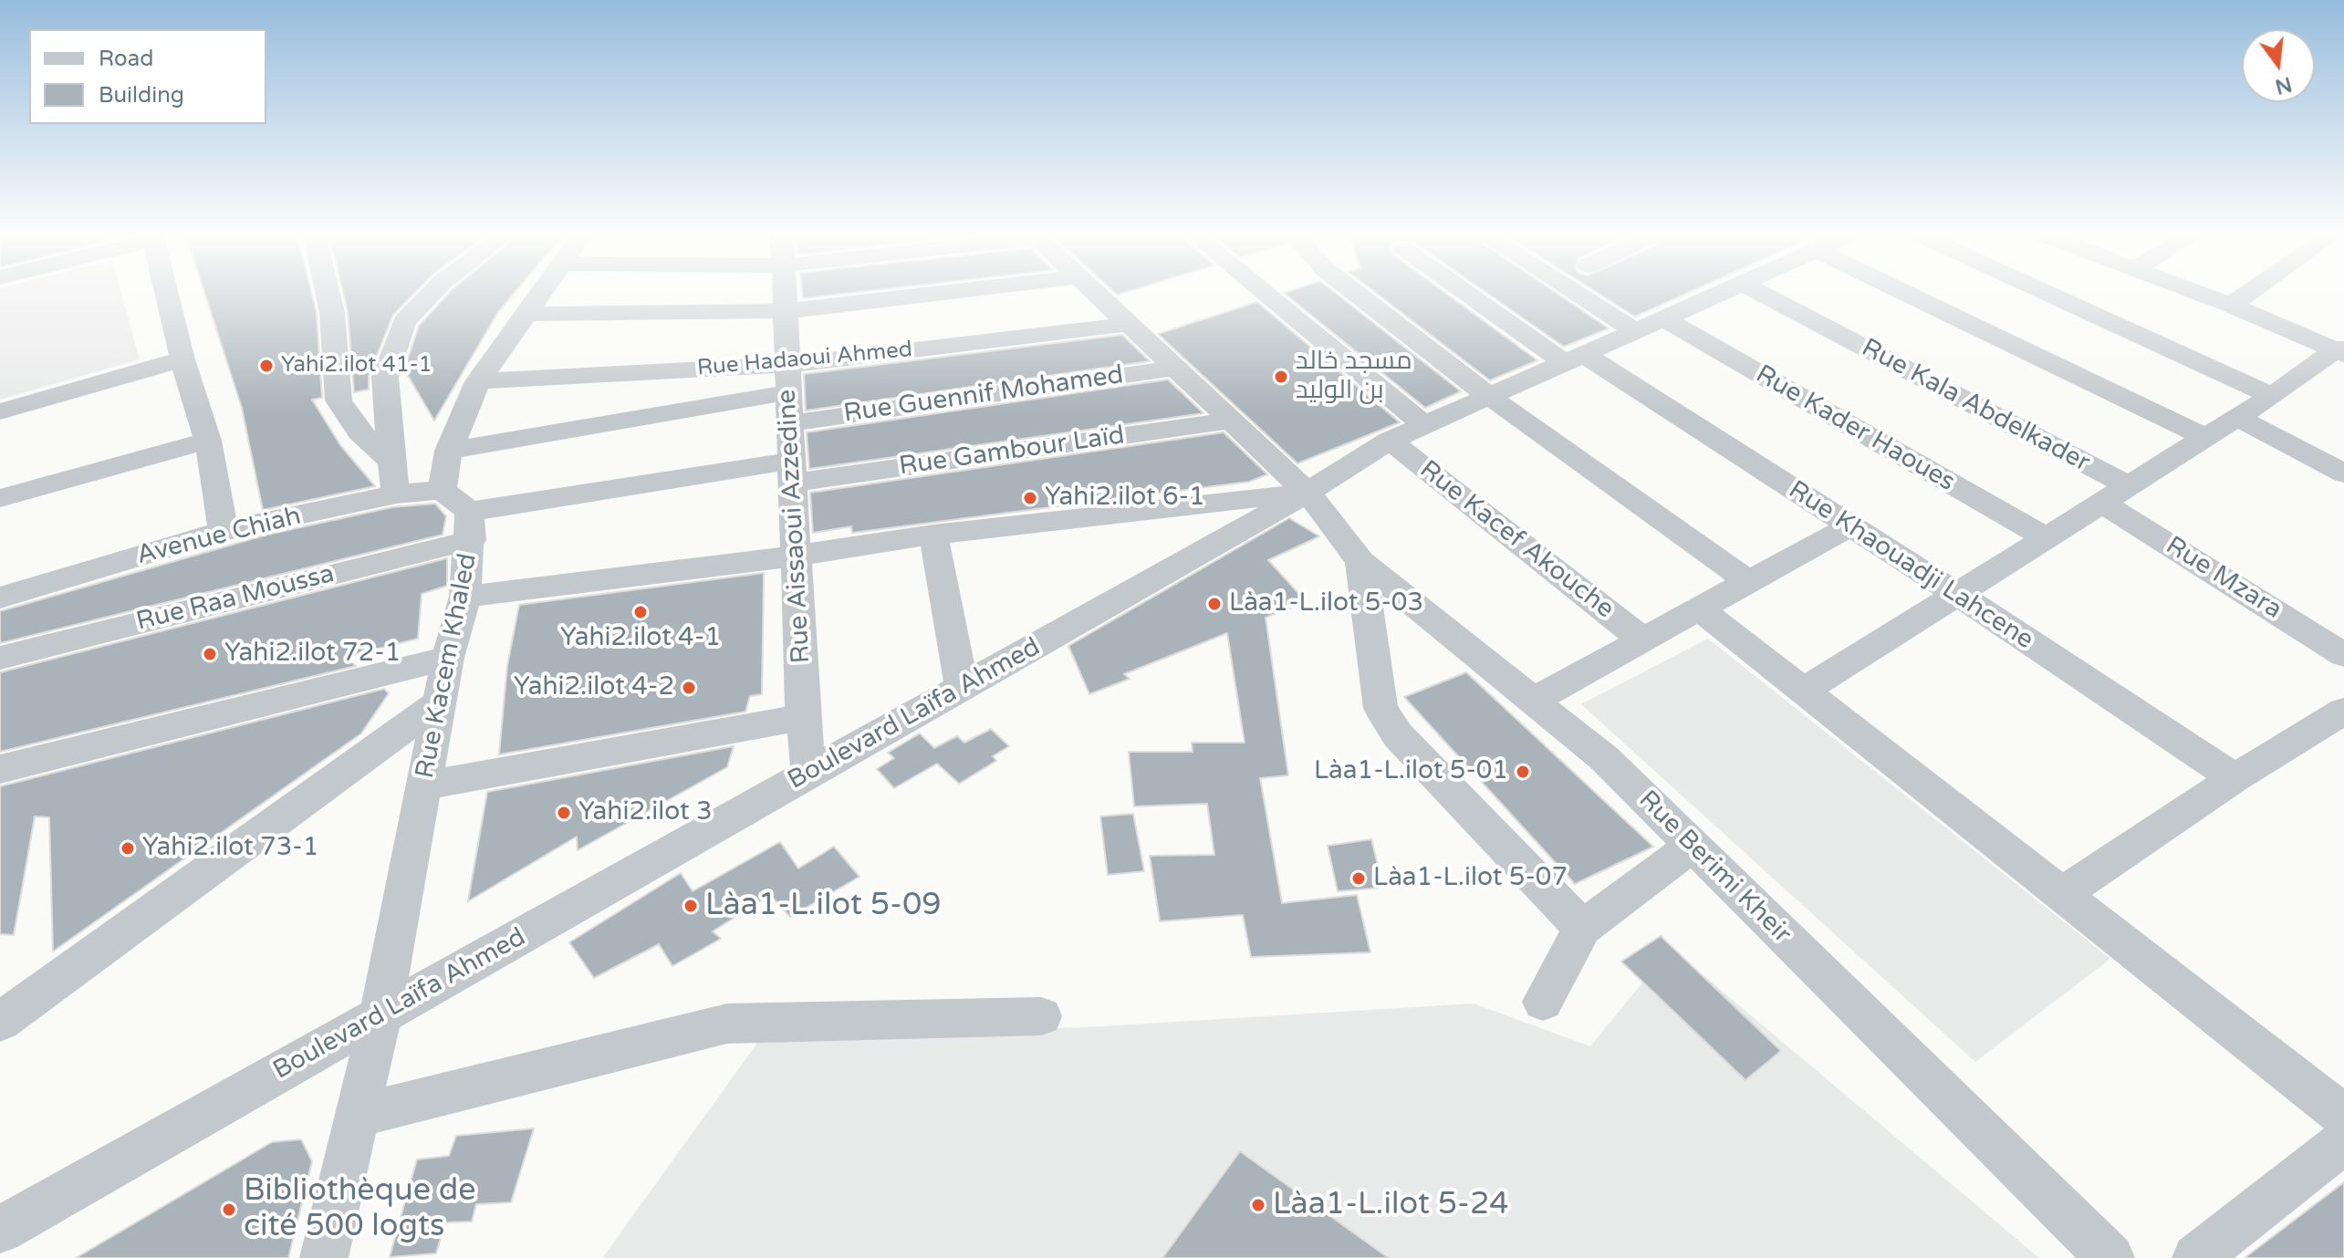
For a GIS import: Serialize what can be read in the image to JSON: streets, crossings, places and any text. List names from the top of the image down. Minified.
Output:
{"streets":{"street":["Rue Hadaoui Ahmed","Rue Guennif Mohamed","Rue Kala Abdelkader","Rue Kader Haoues","Rue Gambour Laïd","Rue Aissaoui Azzedine","Avenue Chiah","Rue Kacef Akouche","Rue Khaouadji Lahcene","Rue Mzara","Rue Raa Moussa","Rue Kacem Khaled","Boulevard Laïfa Ahmed","Rue Berimi Kheir"]},"crossings":[["Rue Hadaoui Ahmed","Rue Aissaoui Azzedine"],["Rue Hadaoui Ahmed","Rue Berimi Kheir"],["Rue Guennif Mohamed","Rue Aissaoui Azzedine"],["Rue Guennif Mohamed","Rue Berimi Kheir"],["Rue Kader Haoues","Boulevard Laïfa Ahmed"],["Rue Gambour Laïd","Rue Aissaoui Azzedine"],["Rue Gambour Laïd","Rue Raa Moussa"],["Rue Gambour Laïd","Rue Kacem Khaled"],["Rue Gambour Laïd","Rue Berimi Kheir"],["Rue Aissaoui Azzedine","Boulevard Laïfa Ahmed"],["Rue Kacef Akouche","Boulevard Laïfa Ahmed"],["Rue Khaouadji Lahcene","Boulevard Laïfa Ahmed"],["Rue Raa Moussa","Rue Kacem Khaled"],["Rue Kacem Khaled","Boulevard Laïfa Ahmed"],["Boulevard Laïfa Ahmed","Rue Berimi Kheir"]],"places":["Yahi2.ilot 41-1","مسجد خالد بن الوليد","Yahi2.ilot 6-1","Làa1-L.ilot 5-03","Yahi2.ilot 4-1","Yahi2.ilot 72-1","Yahi2.ilot 4-2","Làa1-L.ilot 5-01","Yahi2.ilot 3","Yahi2.ilot 73-1","Làa1-L.ilot 5-07","Làa1-L.ilot 5-09","Làa1-L.ilot 5-24","Bibliothèque de cité 500 logts"],"legend":["Road","Building"],"north":"bottom"}
